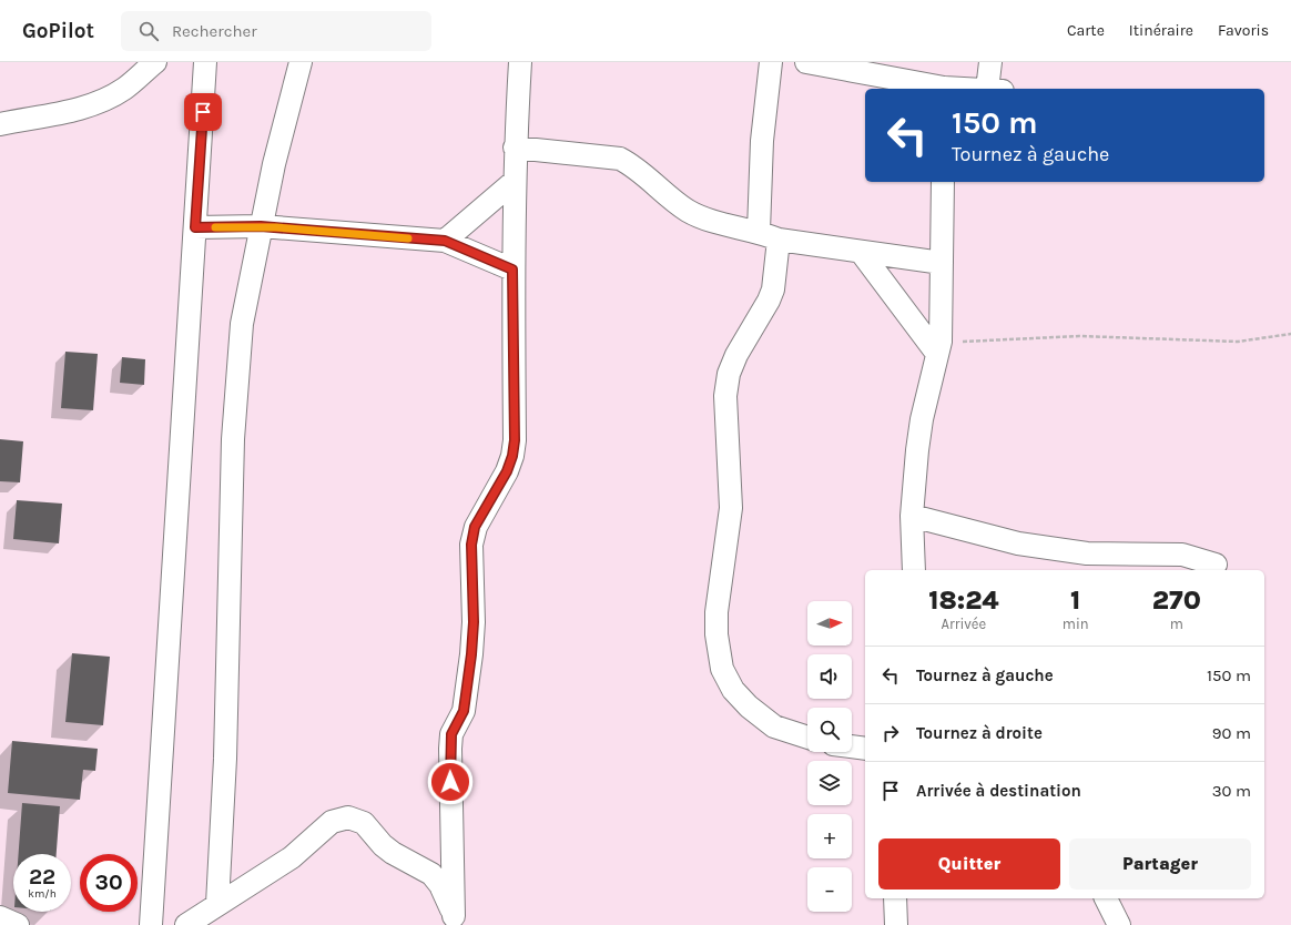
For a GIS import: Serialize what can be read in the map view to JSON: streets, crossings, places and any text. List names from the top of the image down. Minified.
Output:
{"north":"right","page":{"header":"GoPilot","search":"Rechercher","nav":["Carte","Itinéraire","Favoris"],"turn":["150 m","Tournez à gauche"],"eta":["18:24","Arrivée","1","min","270","m"],"map_buttons":["+","−"],"list":[{"name":"Tournez à gauche","value":"150 m"},{"name":"Tournez à droite","value":"90 m"},{"name":"Arrivée à destination","value":"30 m"}],"buttons":["Quitter","Partager"],"speed":"22 km/h","limit":"30"}}
